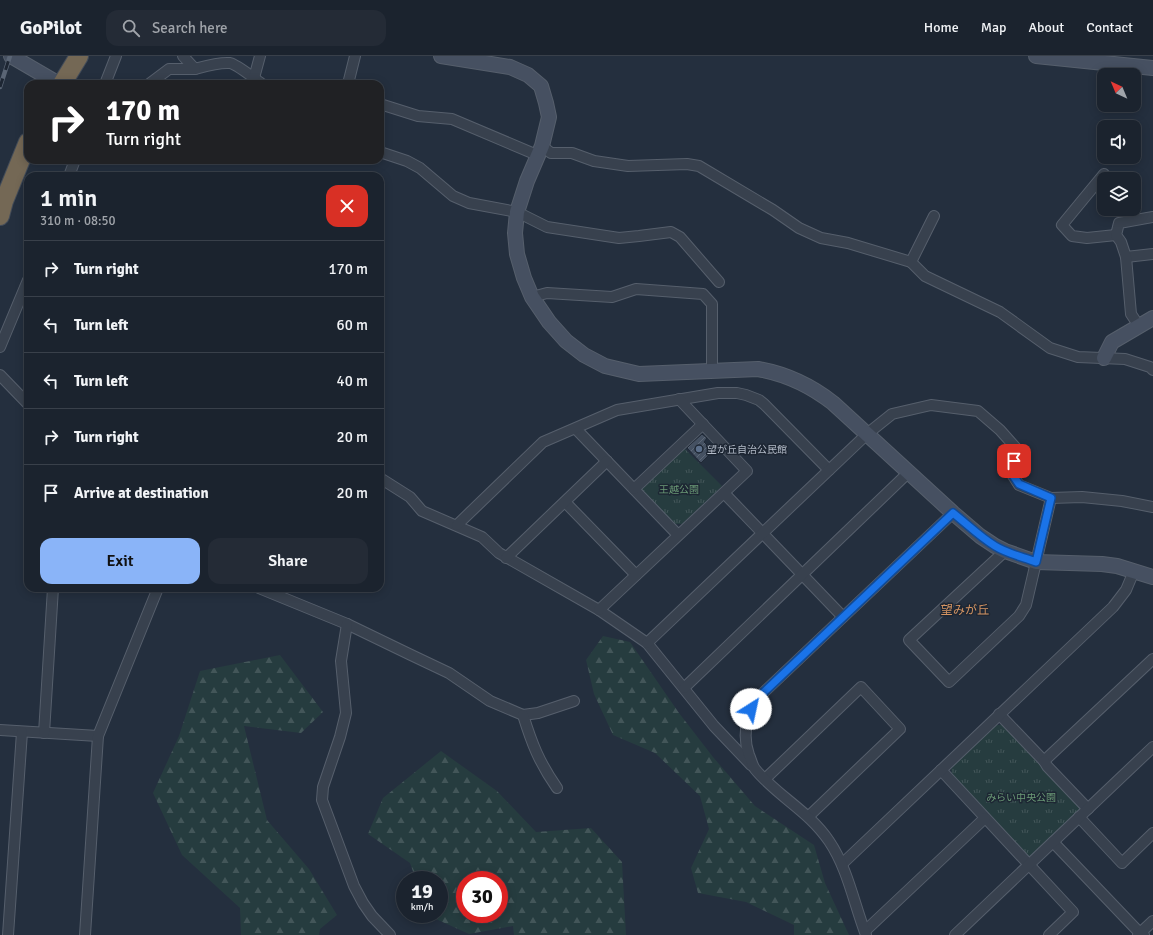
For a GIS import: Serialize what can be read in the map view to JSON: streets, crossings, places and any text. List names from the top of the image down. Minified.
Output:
{"districts":["望みが丘"],"parks":["王越公園","みらい中央公園"],"places":["望が丘自治公民館"],"north":"top left","page":{"header":"GoPilot","search":"Search here","nav":["Home","Map","About","Contact"],"turn":["170 m","Turn right"],"heading":["1 min","310 m · 08:50"],"list":[{"name":"Turn right","value":"170 m"},{"name":"Turn left","value":"60 m"},{"name":"Turn left","value":"40 m"},{"name":"Turn right","value":"20 m"},{"name":"Arrive at destination","value":"20 m"}],"buttons":["Exit","Share"],"speed":"19 km/h","limit":"30"}}
